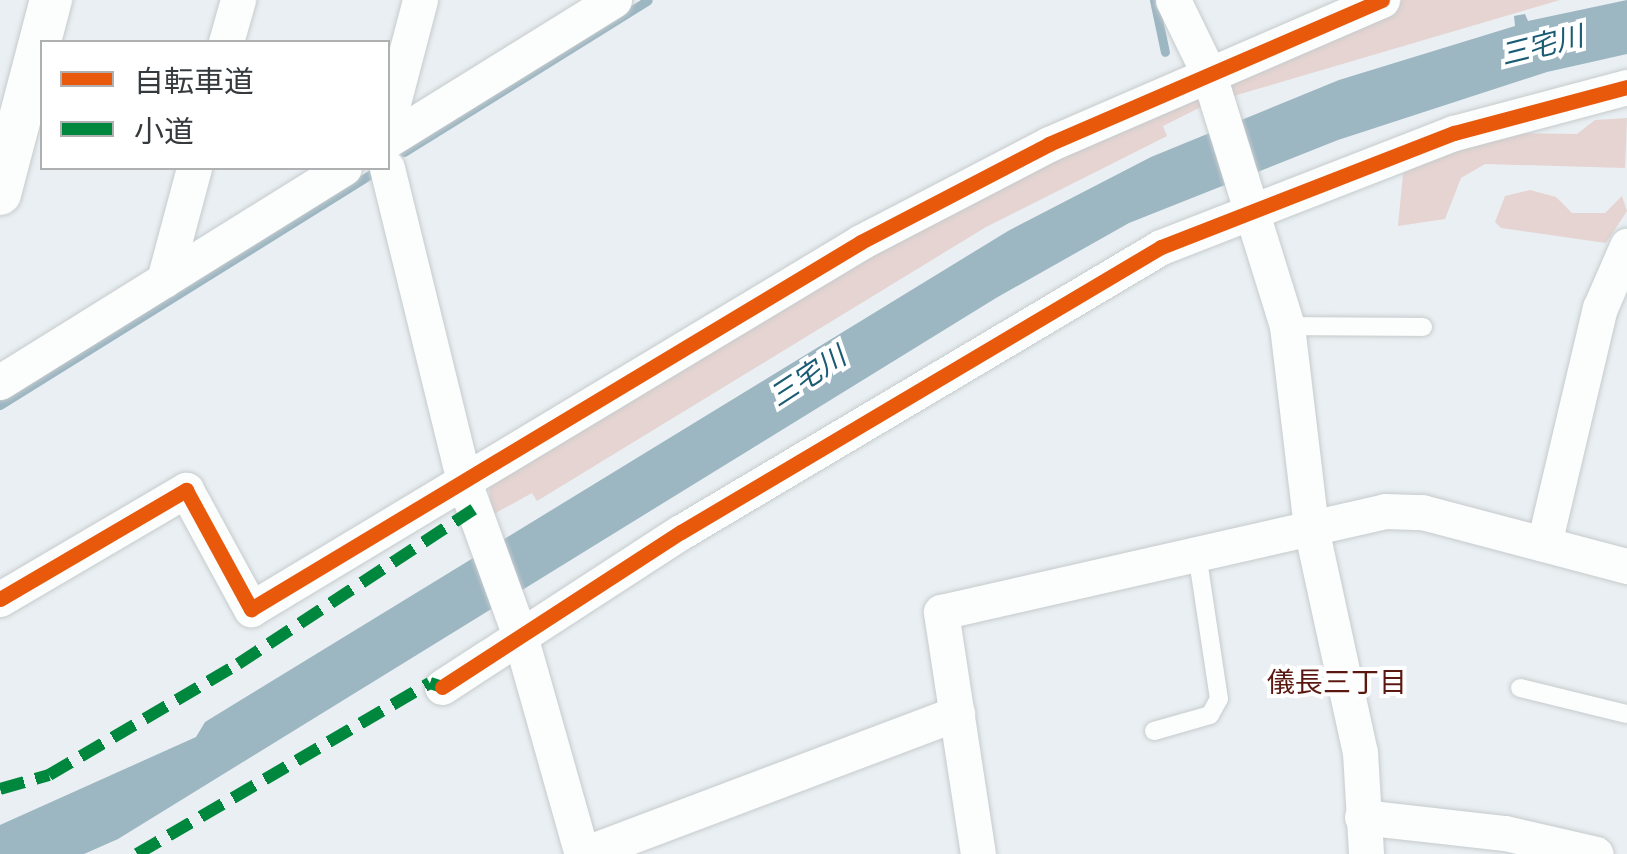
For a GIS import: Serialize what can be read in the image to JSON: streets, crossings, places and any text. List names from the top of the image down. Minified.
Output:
{"districts":["儀長三丁目"],"water":["三宅川"],"legend":["自転車道","小道"]}
